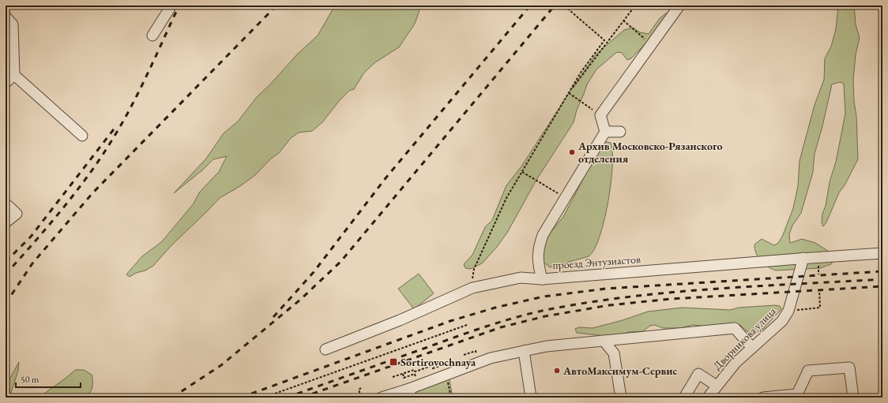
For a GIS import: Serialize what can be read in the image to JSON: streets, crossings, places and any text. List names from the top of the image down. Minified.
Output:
{"streets":{"street":["проезд Энтузиастов","Дворникова улица"]},"crossings":[["проезд Энтузиастов","Дворникова улица"]],"places":{"other":["Архив Московско-Рязанского отделения","АвтоМаксимум-Сервиc"],"transit":["Sortirovochnaya"]},"scale_bar":"50 m"}
